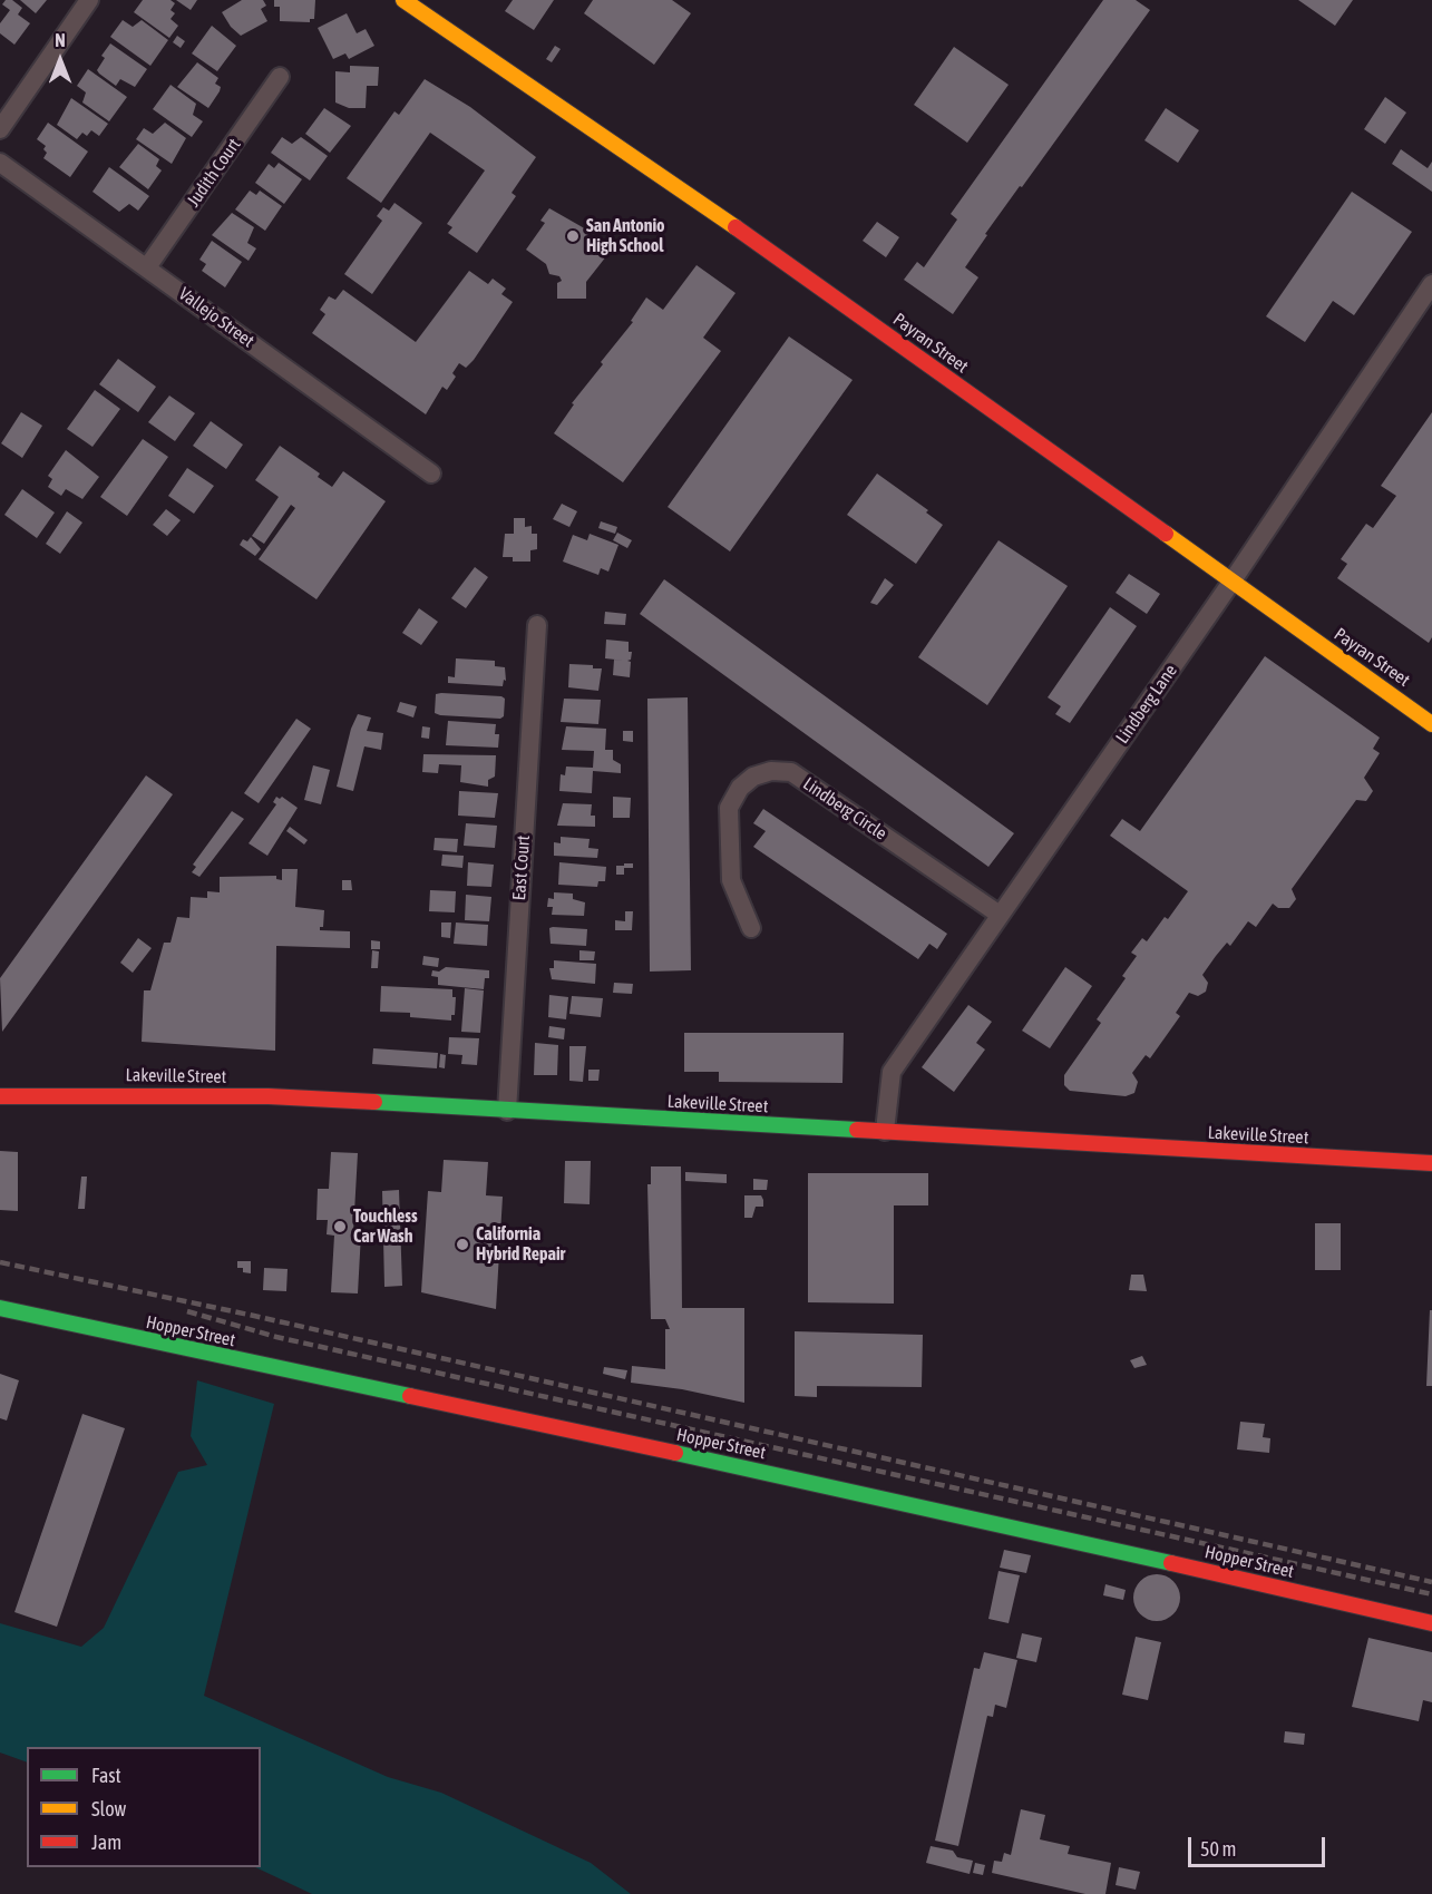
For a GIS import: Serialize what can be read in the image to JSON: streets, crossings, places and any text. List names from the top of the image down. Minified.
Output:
{"streets":{"main road":["Payran Street","Lakeville Street","Hopper Street"],"street":["Judith Court","Vallejo Street","Lindberg Lane","Lindberg Circle","East Court"]},"crossings":[["Judith Court","Vallejo Street"],["Payran Street","Lindberg Lane"],["Lindberg Lane","Lindberg Circle"],["Lindberg Lane","Lakeville Street"],["East Court","Lakeville Street"]],"places":["San Antonio High School","Touchless Car Wash","California Hybrid Repair"],"legend":["Fast","Slow","Jam"],"scale_bar":"50 m","north":"top"}
